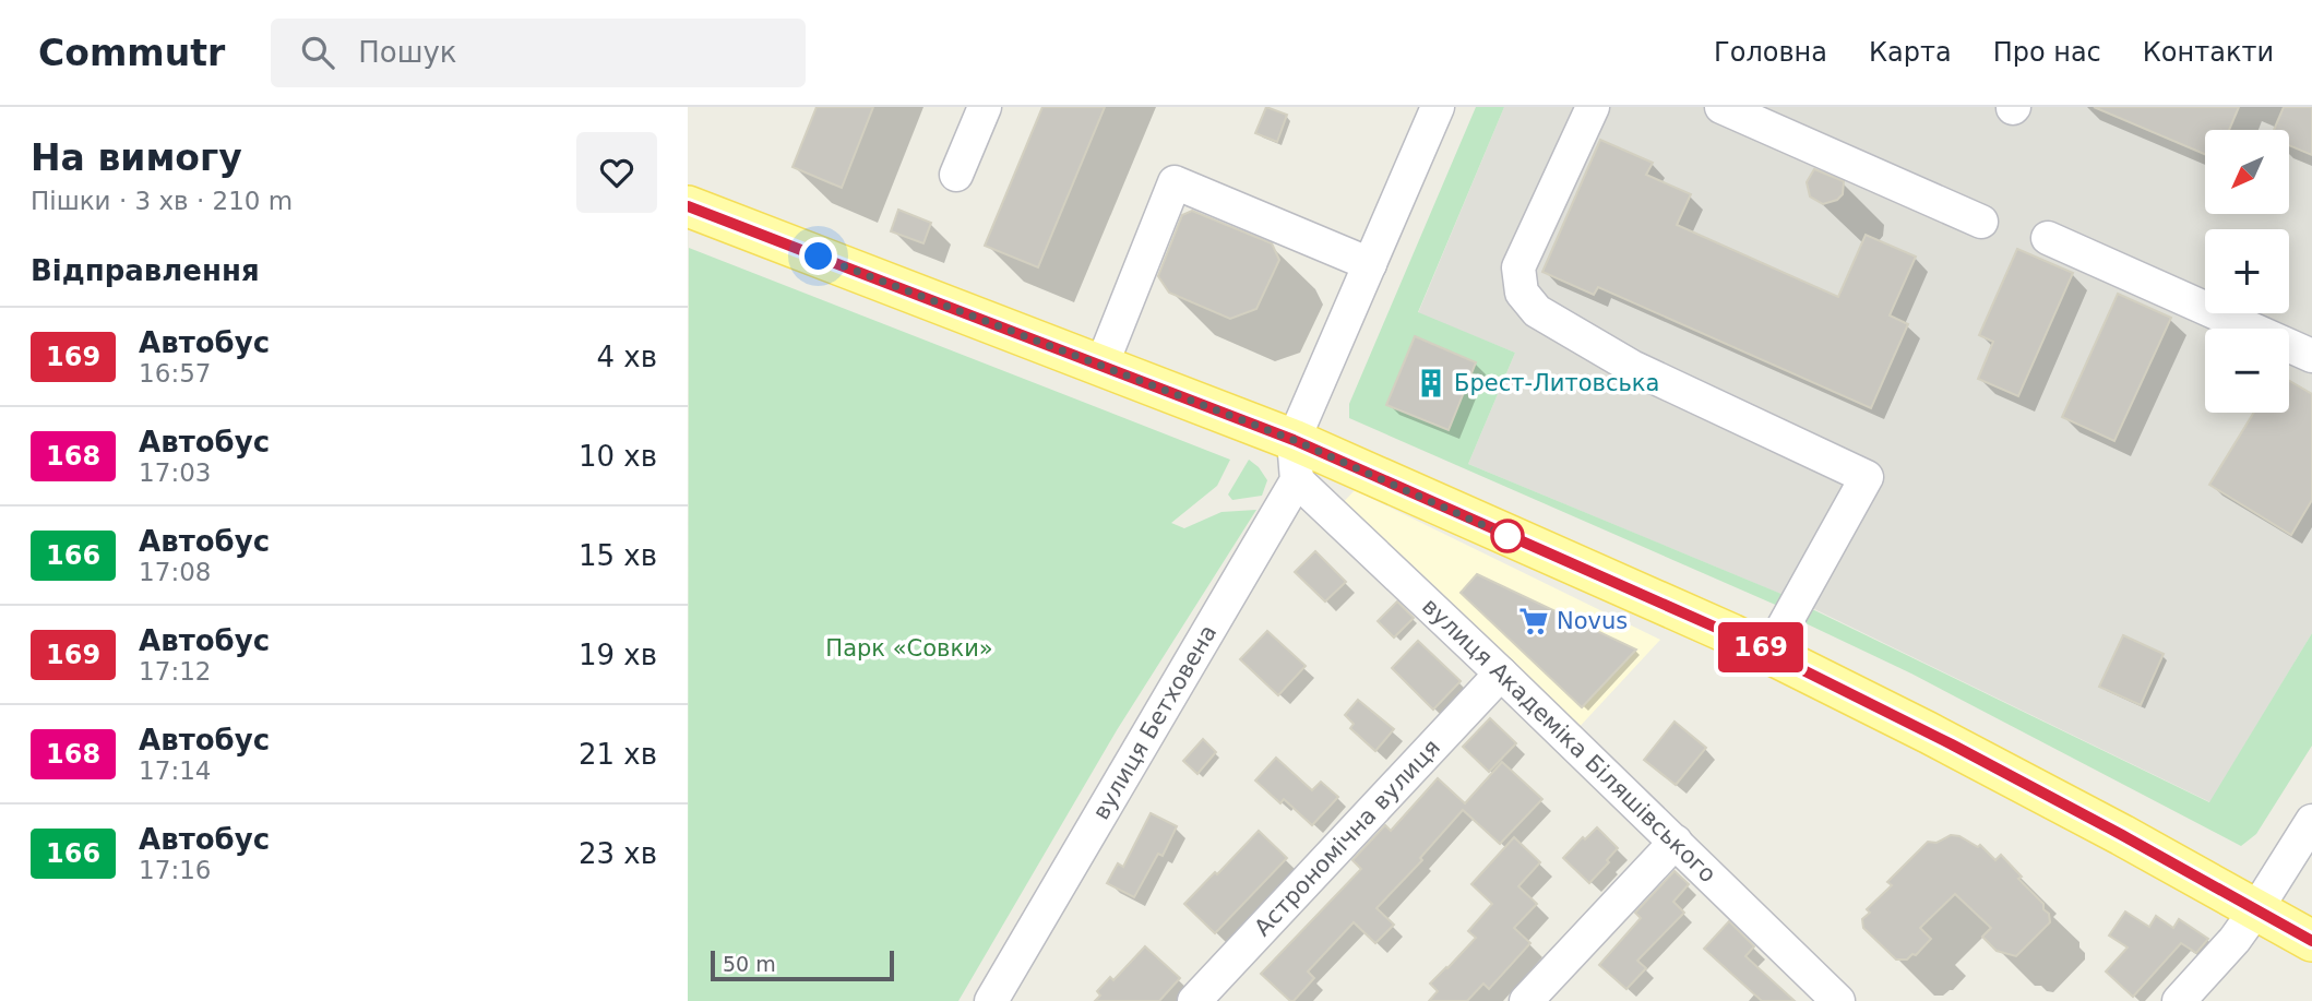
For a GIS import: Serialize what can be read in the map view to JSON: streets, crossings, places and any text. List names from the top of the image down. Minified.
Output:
{"streets":{"street":["вулиця Бетховена","вулиця Академіка Біляшівського","Астрономічна вулиця"]},"crossings":[["вулиця Бетховена","вулиця Академіка Біляшівського"],["вулиця Академіка Біляшівського","Астрономічна вулиця"]],"parks":["Парк «Совки»"],"places":{"building":["Брест-Литовська"],"supermarket":["Novus"]},"lines":["bus line 169"],"scale_bar":"50 m","north":"bottom left","page":{"header":"Commutr","search":"Пошук","nav":["Головна","Карта","Про нас","Контакти"],"heading":[["На вимогу","Пішки · 3 хв · 210 m"],"Відправлення"],"on_map":"169","map_buttons":["+","−"],"list":[{"mark":"169","name":"Автобус","note":"16:57","value":"4 хв"},{"mark":"168","name":"Автобус","note":"17:03","value":"10 хв"},{"mark":"166","name":"Автобус","note":"17:08","value":"15 хв"},{"mark":"169","name":"Автобус","note":"17:12","value":"19 хв"},{"mark":"168","name":"Автобус","note":"17:14","value":"21 хв"},{"mark":"166","name":"Автобус","note":"17:16","value":"23 хв"}],"scale":"50 m"}}
